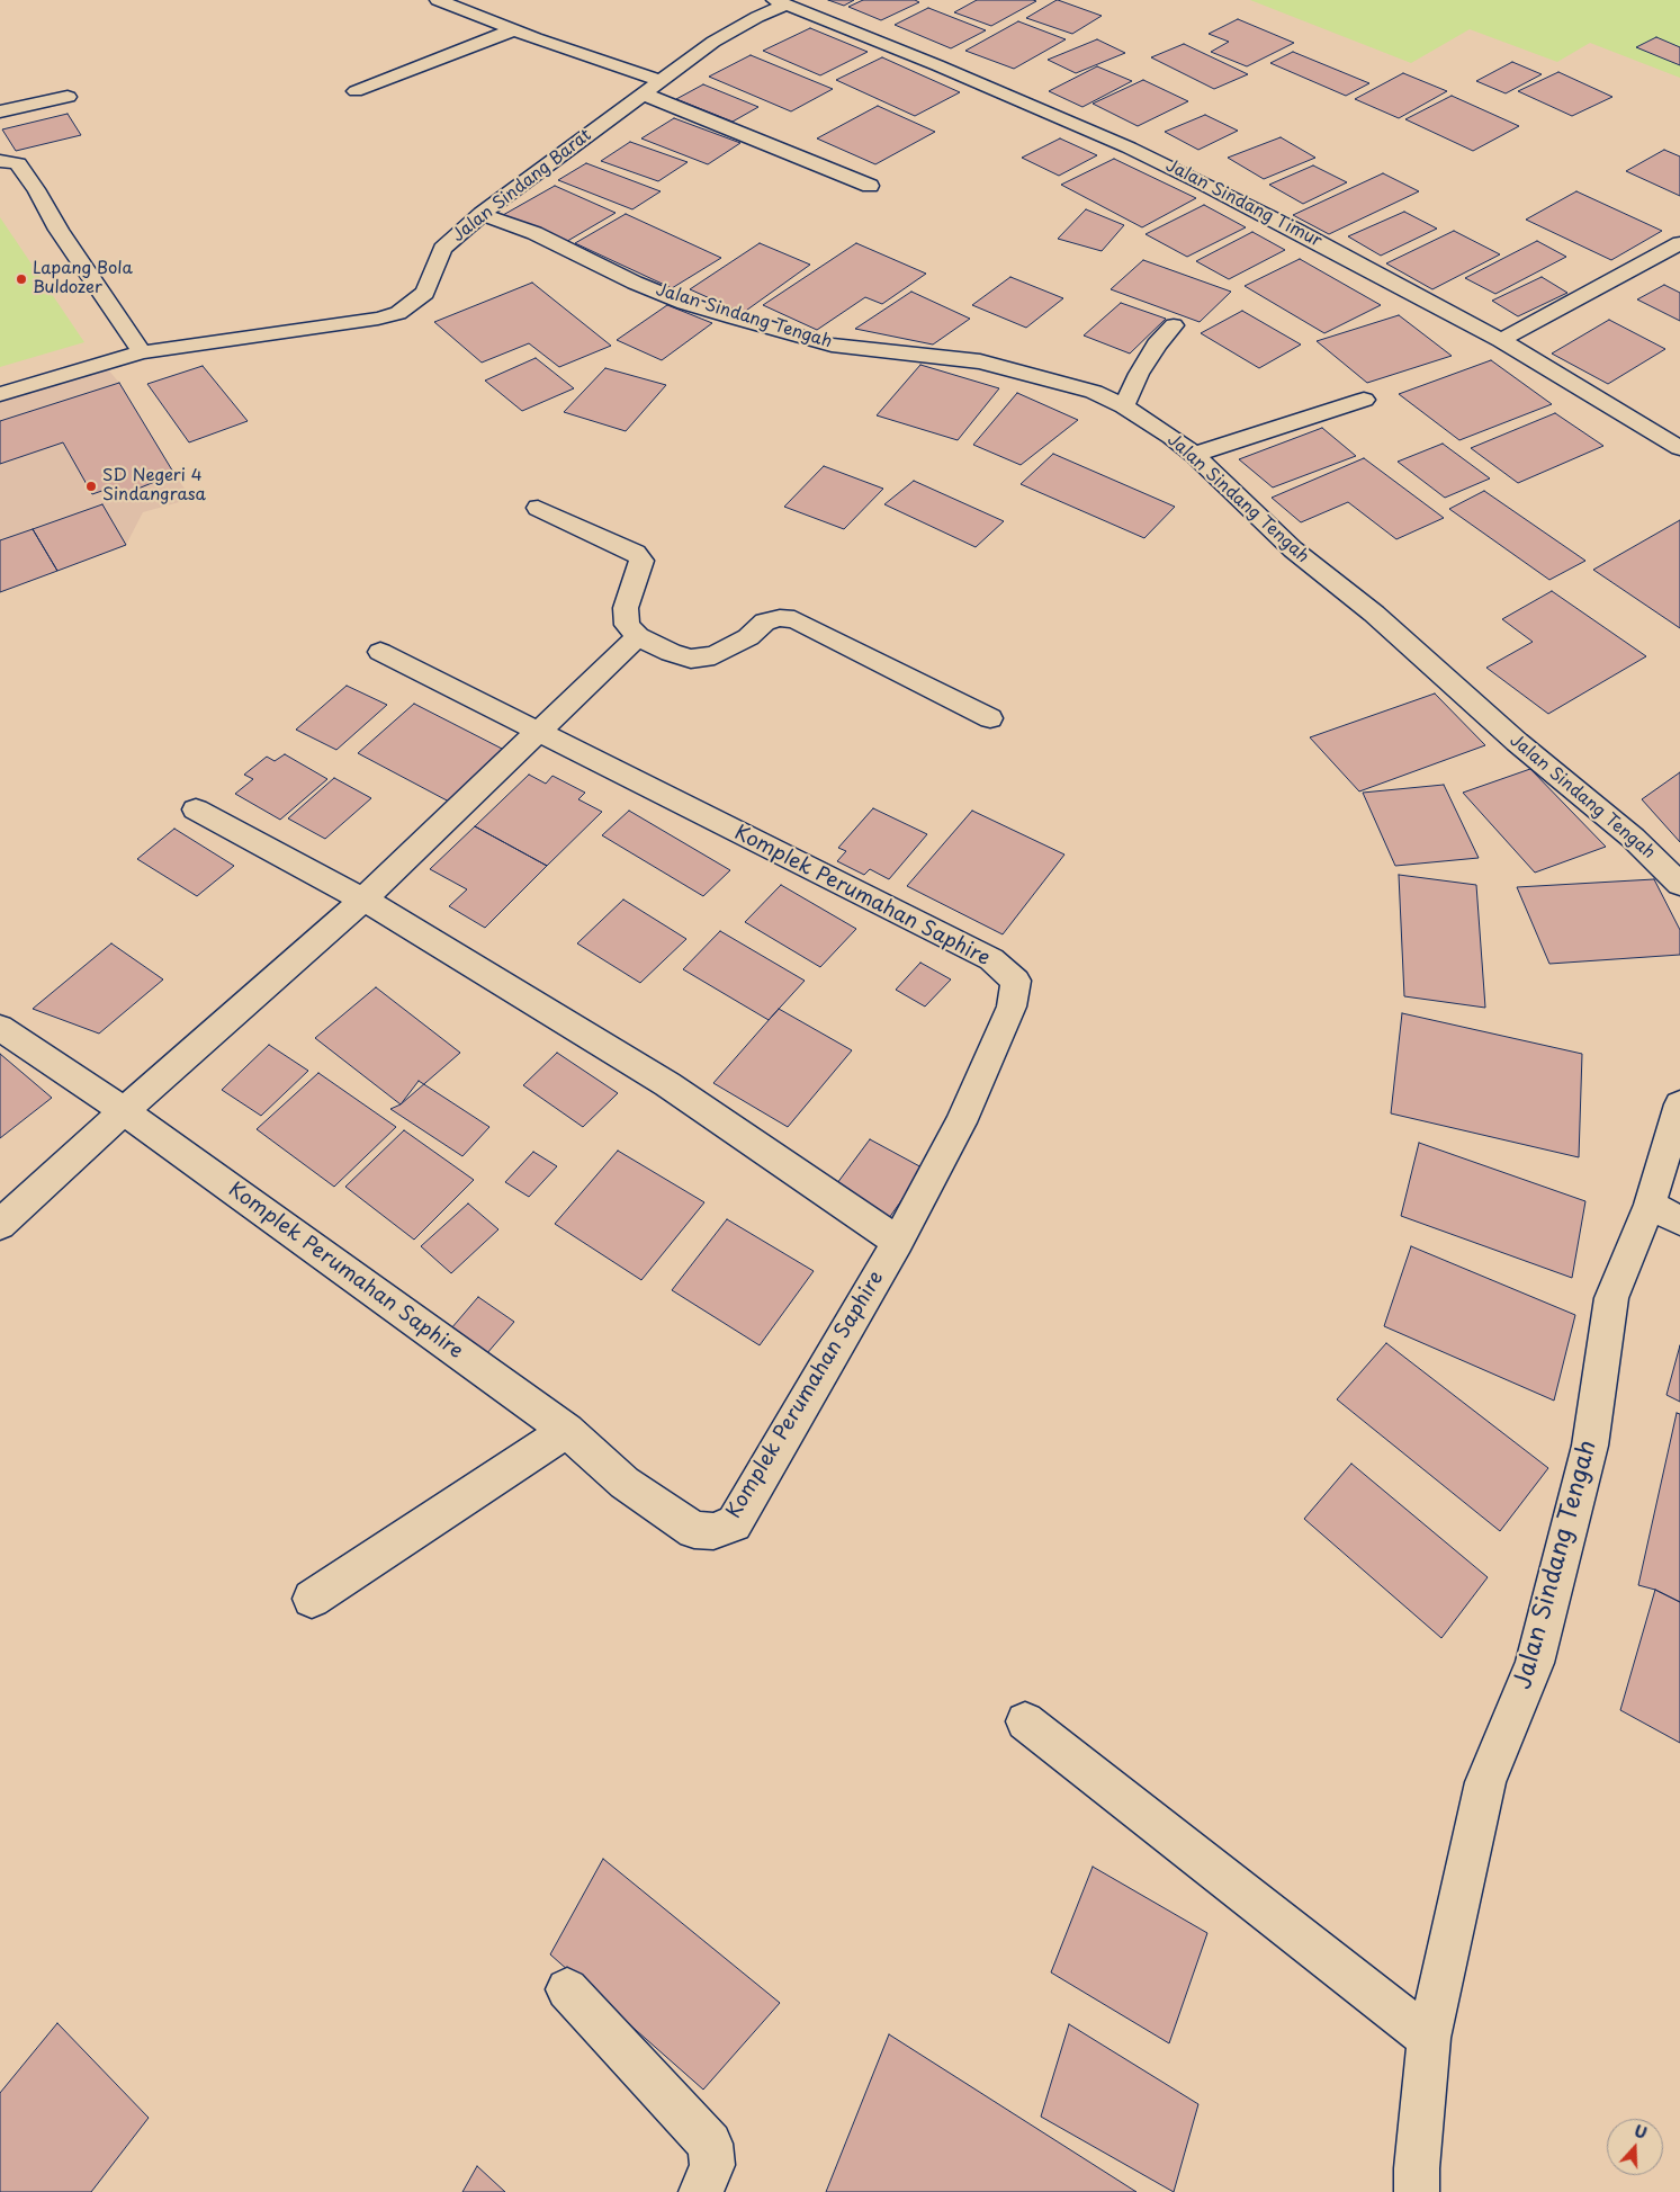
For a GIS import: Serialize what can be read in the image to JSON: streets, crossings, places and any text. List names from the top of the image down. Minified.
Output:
{"streets":{"street":["Jalan Sindang Barat","Jalan Sindang Timur","Jalan Sindang Tengah","Komplek Perumahan Saphire"]},"crossings":[["Jalan Sindang Barat","Jalan Sindang Timur"],["Jalan Sindang Barat","Jalan Sindang Tengah"]],"places":["Lapang Bola Buldozer","SD Negeri 4 Sindangrasa"],"north":"top"}
